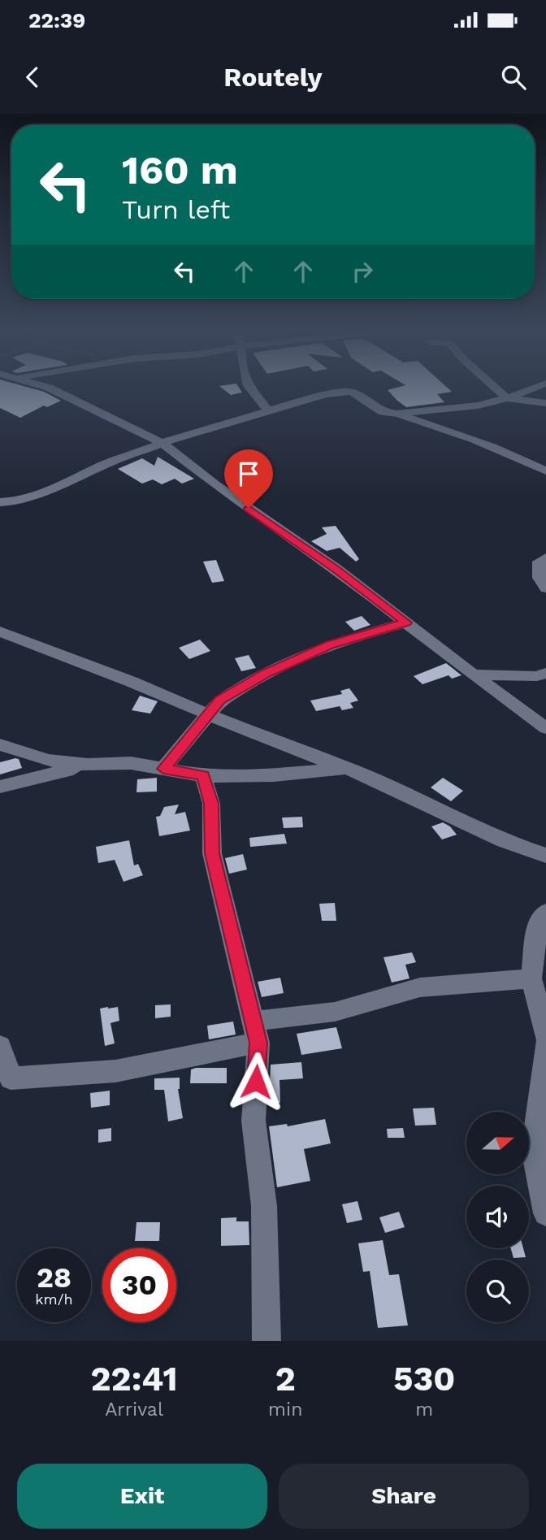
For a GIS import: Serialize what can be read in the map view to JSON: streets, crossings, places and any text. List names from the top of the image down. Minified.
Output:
{"north":"right","page":{"status":"22:39","header":"Routely","turn":["160 m","Turn left"],"speed":"28 km/h","limit":"30","eta":["22:41","Arrival","2","min","530","m"],"buttons":["Exit","Share"]}}
